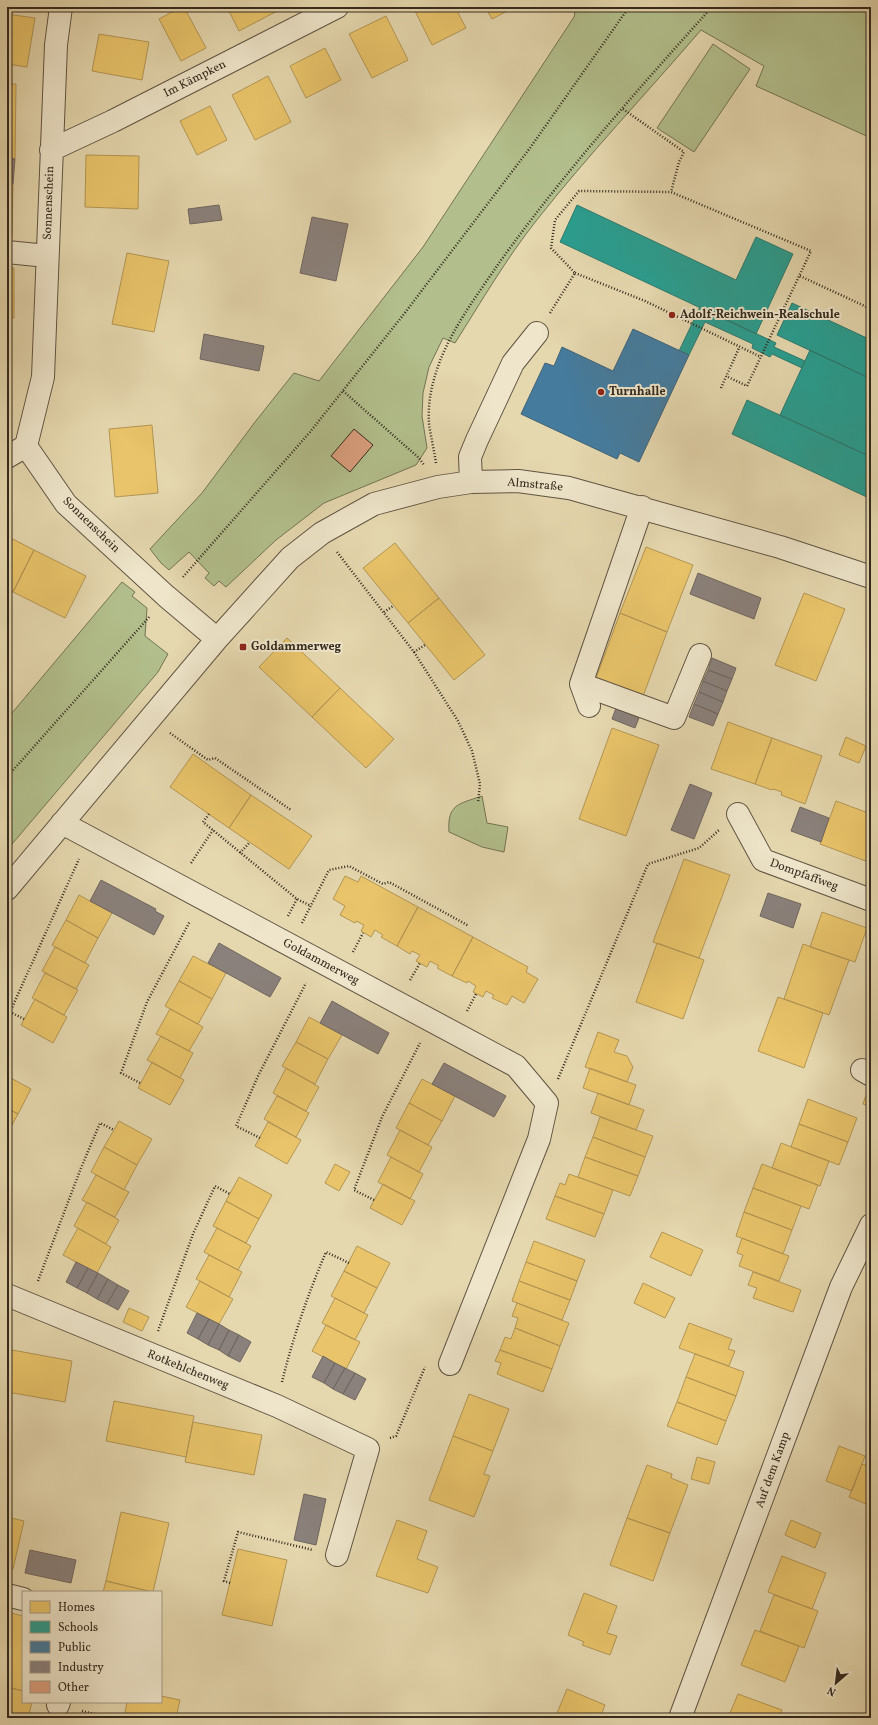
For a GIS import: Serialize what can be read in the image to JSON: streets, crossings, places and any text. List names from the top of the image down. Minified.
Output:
{"streets":{"street":["Im Kämpken","Sonnenschein","Almstraße","Dompfaffweg","Goldammerweg","Rotkehlchenweg","Auf dem Kamp"]},"crossings":[["Im Kämpken","Sonnenschein"],["Sonnenschein","Almstraße"]],"places":{"other":["Adolf-Reichwein-Realschule","Turnhalle"],"transit":["Goldammerweg"]},"legend":["Homes","Schools","Public","Industry","Other"],"north":"bottom left"}
